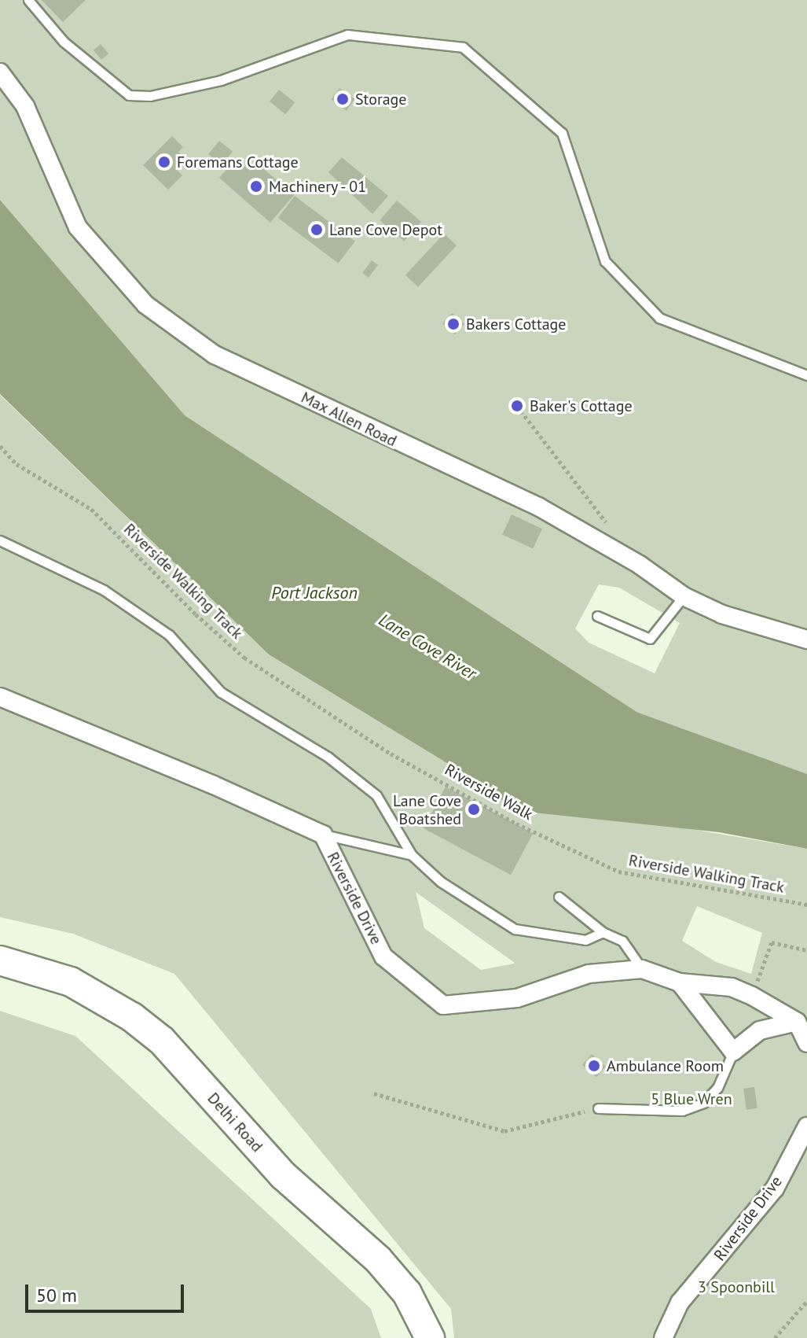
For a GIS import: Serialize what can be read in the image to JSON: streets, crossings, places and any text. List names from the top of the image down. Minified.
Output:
{"streets":{"main road":["Delhi Road"],"street":["Max Allen Road","Riverside Drive"],"path":["Riverside Walking Track","Riverside Walk"]},"crossings":[["Riverside Walking Track","Riverside Walk"]],"water":["Port Jackson","Lane Cove River"],"parks":["5 Blue Wren","3 Spoonbill"],"places":["Storage","Foremans Cottage","Machinery - 01","Lane Cove Depot","Bakers Cottage","Baker's Cottage","Lane Cove Boatshed","Ambulance Room"],"scale_bar":"50 m"}
